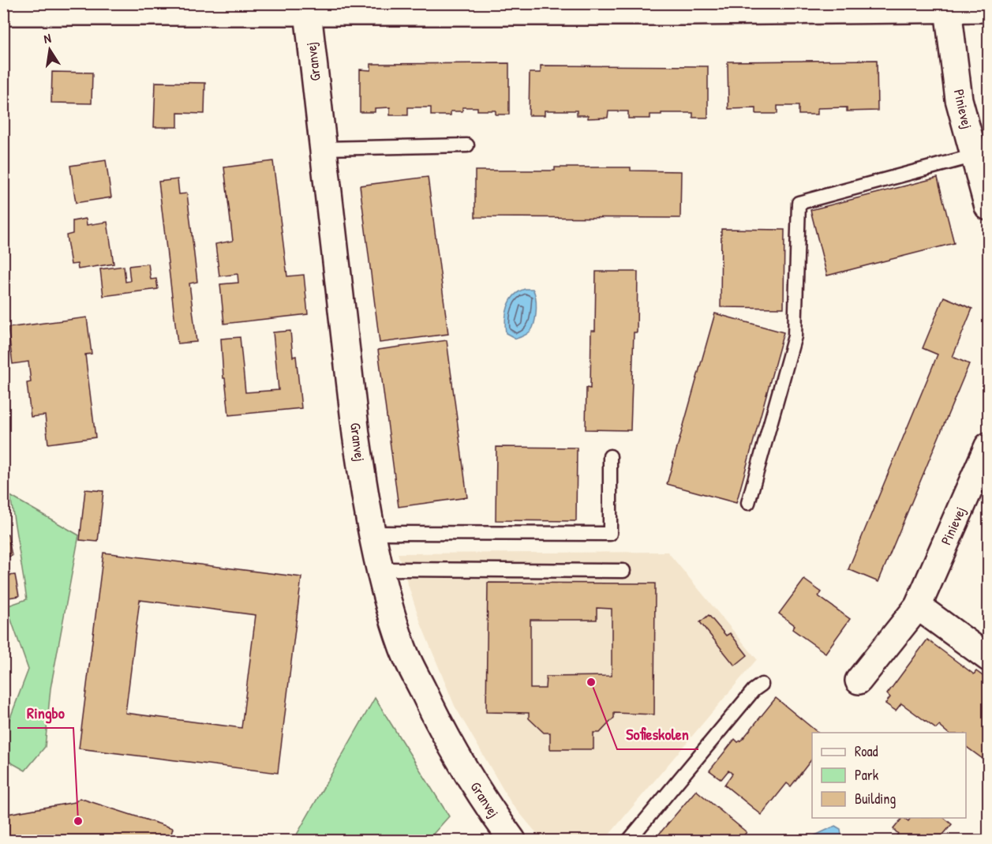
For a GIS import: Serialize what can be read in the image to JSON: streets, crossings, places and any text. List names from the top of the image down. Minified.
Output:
{"streets":{"street":["Granvej","Pinievej"]},"places":["Sofieskolen","Ringbo"],"legend":["Road","Park","Building"],"north":"top"}
